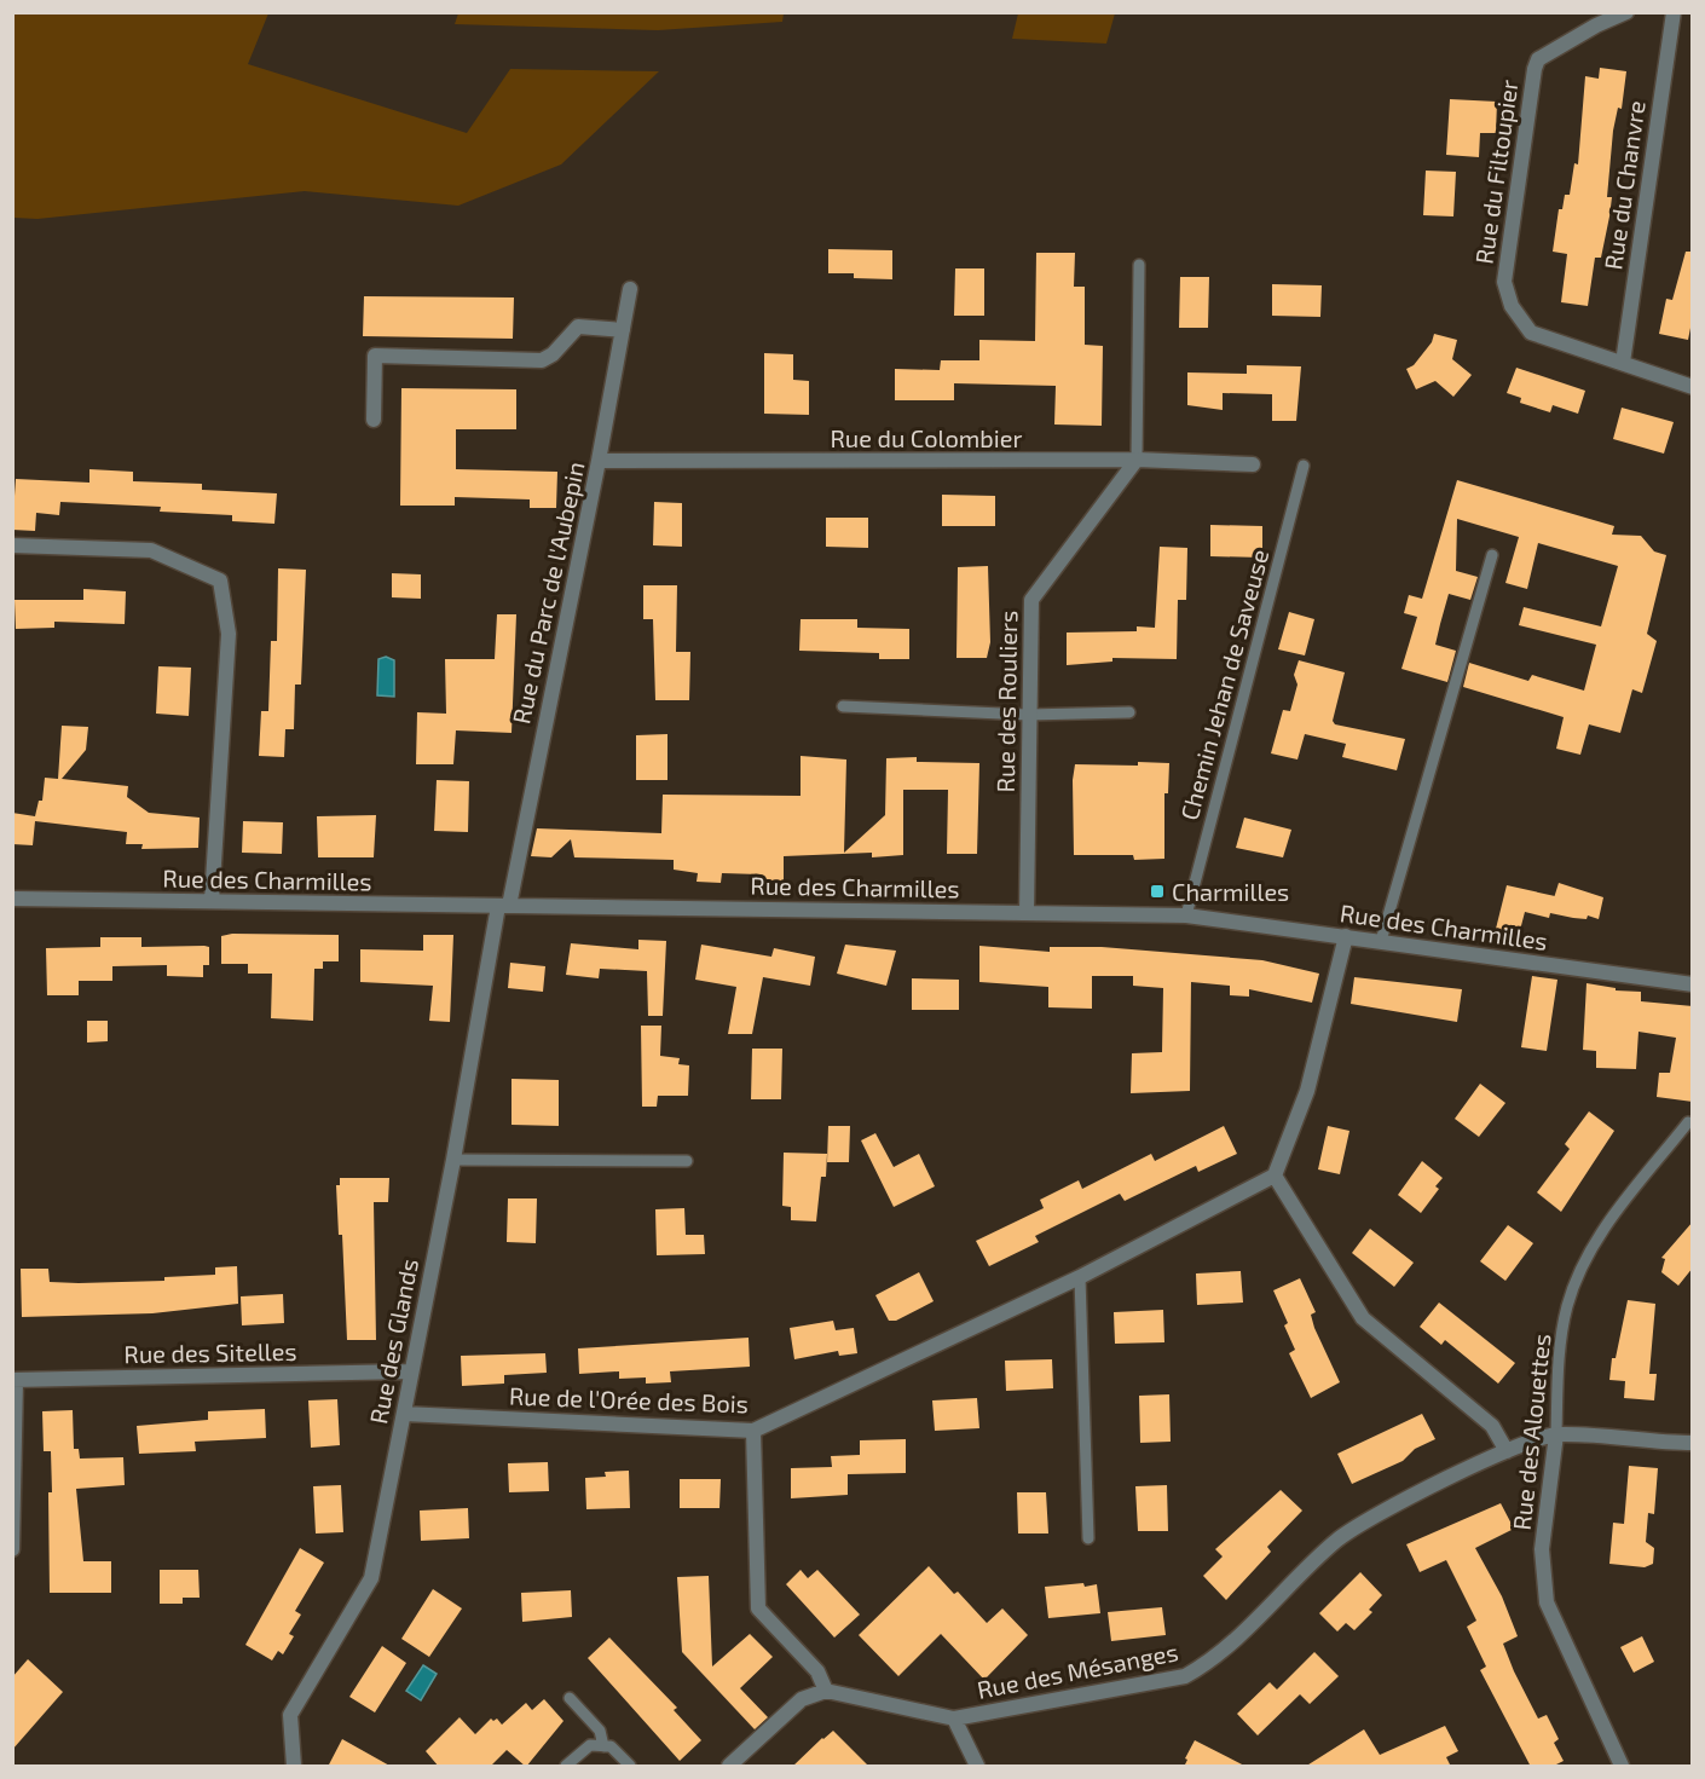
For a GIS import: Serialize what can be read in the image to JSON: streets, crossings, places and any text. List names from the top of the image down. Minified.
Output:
{"streets":{"street":["Rue du Filtoupier","Rue du Chanvre","Rue du Colombier","Rue du Parc de l'Aubepin","Rue des Rouliers","Rue des Charmilles","Rue des Glands","Rue des Sitelles","Rue de l'Orée des Bois","Rue des Alouettes","Rue des Mésanges"],"lane":["Chemin Jehan de Saveuse"]},"crossings":[["Rue du Filtoupier","Rue du Chanvre"],["Rue du Colombier","Rue du Parc de l'Aubepin"],["Rue du Colombier","Rue des Rouliers"],["Rue du Parc de l'Aubepin","Rue des Charmilles"],["Rue du Parc de l'Aubepin","Rue des Glands"],["Chemin Jehan de Saveuse","Rue des Charmilles"],["Rue des Rouliers","Rue des Charmilles"],["Rue des Charmilles","Rue des Glands"],["Rue des Glands","Rue des Sitelles"],["Rue des Glands","Rue de l'Orée des Bois"],["Rue des Alouettes","Rue des Mésanges"]],"places":{"transit":["Charmilles"]}}
